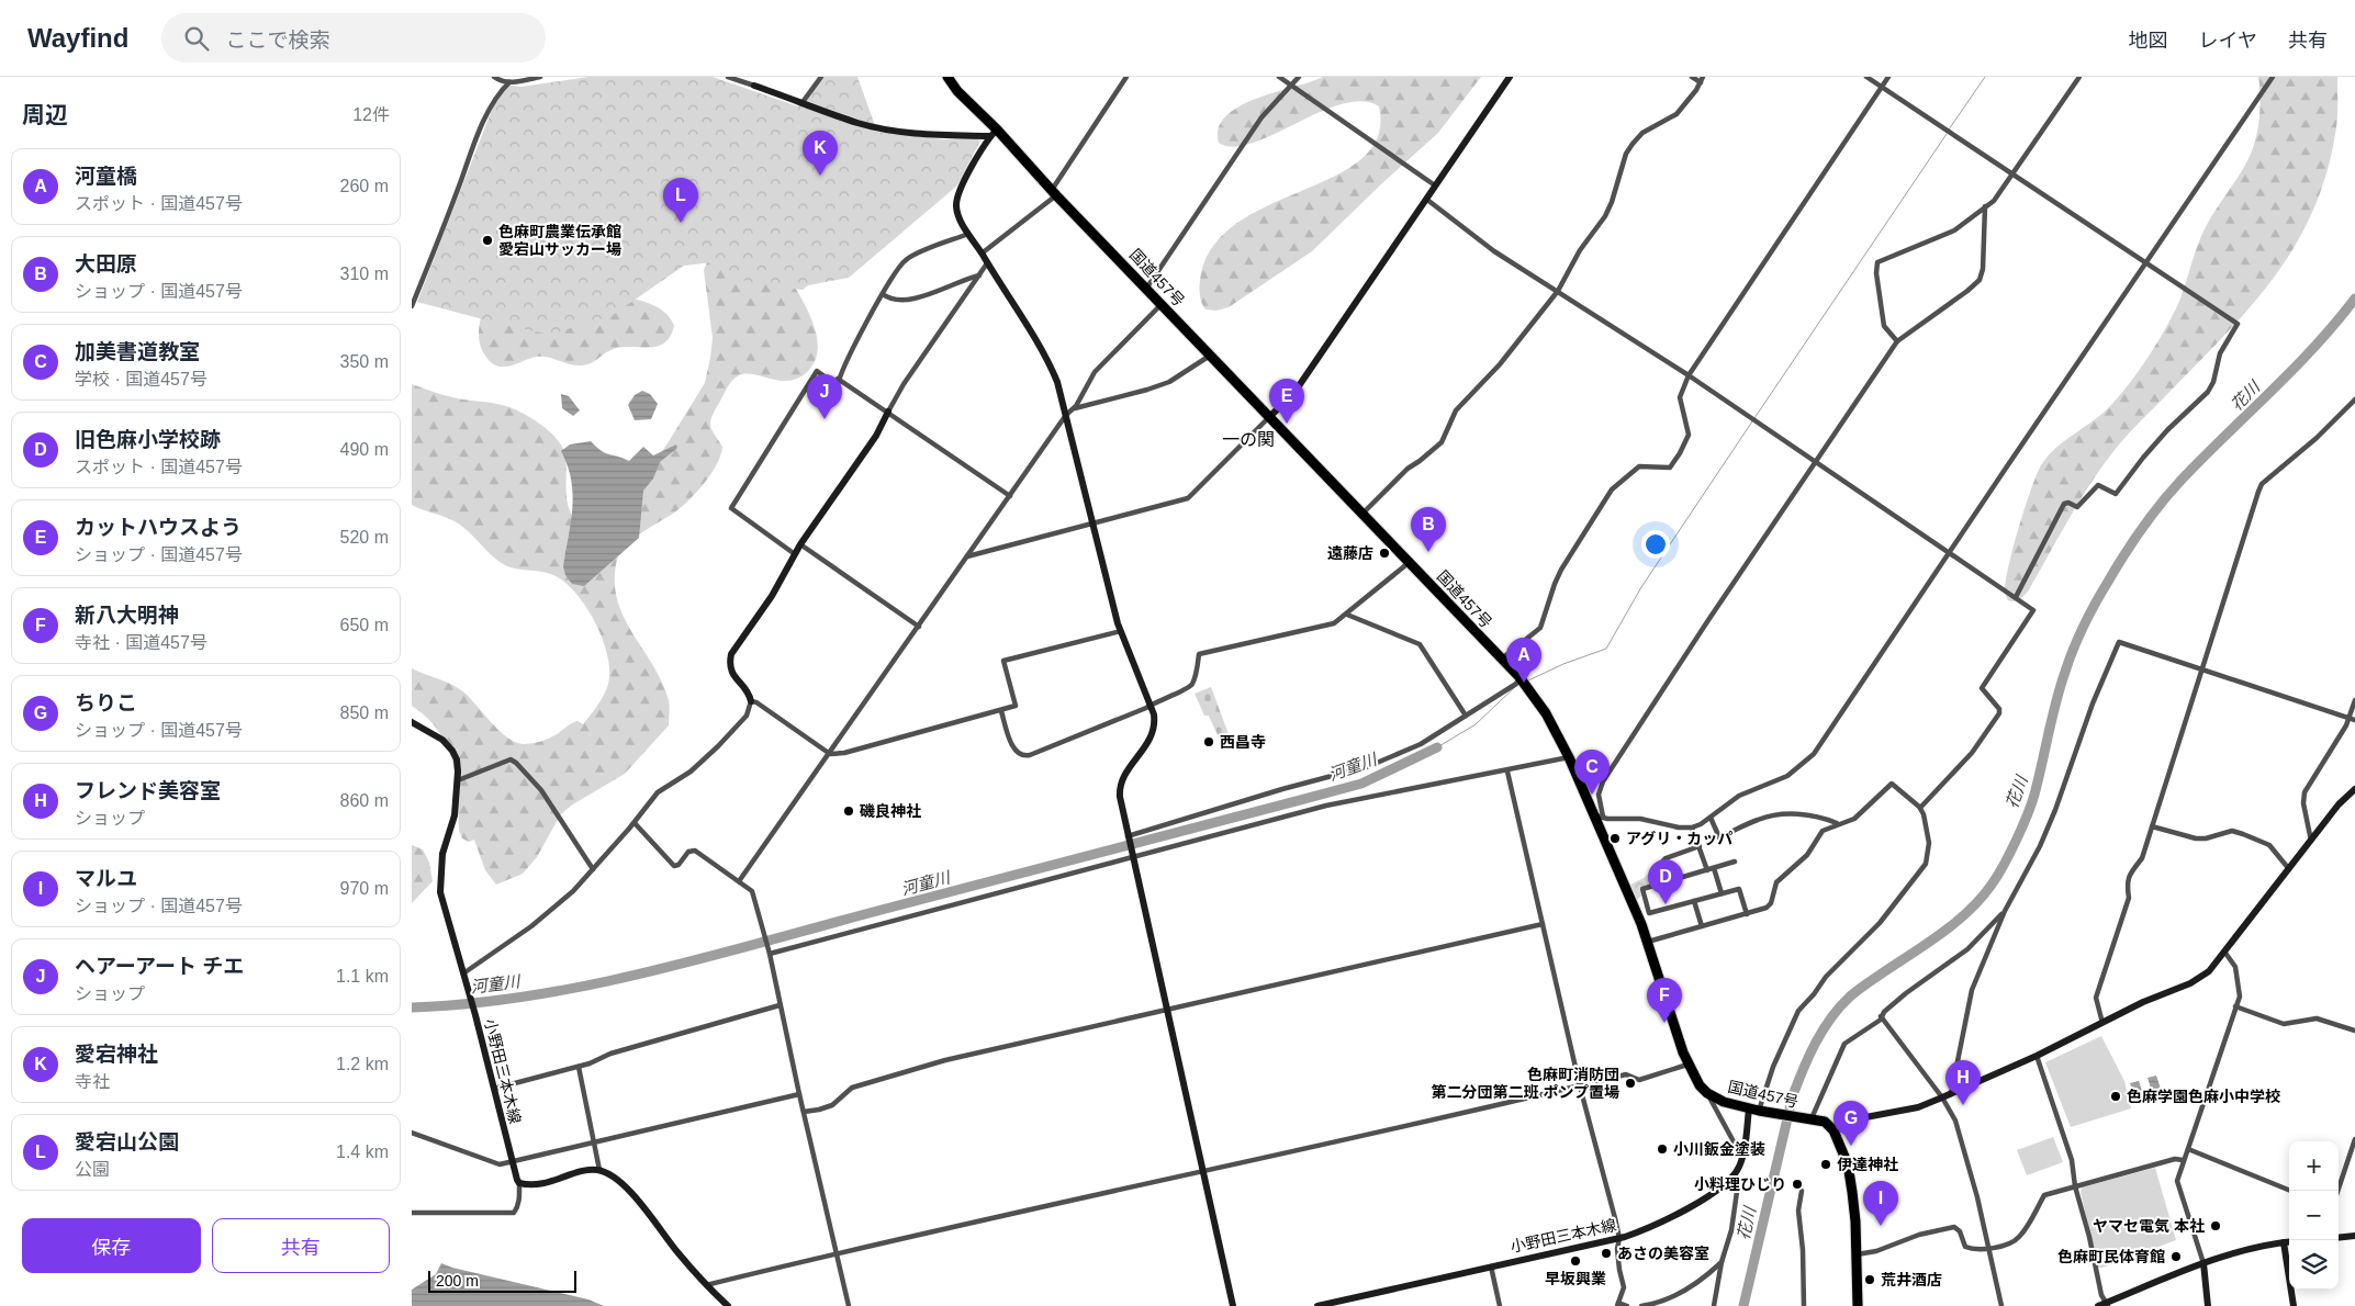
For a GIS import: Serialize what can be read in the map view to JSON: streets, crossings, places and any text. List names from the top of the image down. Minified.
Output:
{"streets":{"highway":["国道457号"],"street":["小野田三本木線"]},"crossings":[["国道457号","小野田三本木線"]],"districts":["一の関"],"water":["花川","河童川"],"places":["色麻町農業伝承館 愛宕山サッカー場","遠藤店","西昌寺","磯良神社","アグリ・カッパ","色麻町消防団 第二分団第二班 ポンプ置場","色麻学園色麻小中学校","小川鈑金塗装","伊達神社","小料理ひじり","ヤマセ電気 本社","あさの美容室","色麻町民体育館","早坂興業","荒井酒店"],"scale_bar":"200 m","page":{"header":"Wayfind","search":"ここで検索","nav":["地図","レイヤ","共有"],"heading":["周辺","12件"],"pins":["K","L","J","E","B","A","C","D","F","H","G","I"],"list":[{"mark":"A","name":"河童橋","note":"スポット · 国道457号","value":"260 m"},{"mark":"B","name":"大田原","note":"ショップ · 国道457号","value":"310 m"},{"mark":"C","name":"加美書道教室","note":"学校 · 国道457号","value":"350 m"},{"mark":"D","name":"旧色麻小学校跡","note":"スポット · 国道457号","value":"490 m"},{"mark":"E","name":"カットハウスよう","note":"ショップ · 国道457号","value":"520 m"},{"mark":"F","name":"新八大明神","note":"寺社 · 国道457号","value":"650 m"},{"mark":"G","name":"ちりこ","note":"ショップ · 国道457号","value":"850 m"},{"mark":"H","name":"フレンド美容室","note":"ショップ","value":"860 m"},{"mark":"I","name":"マルユ","note":"ショップ · 国道457号","value":"970 m"},{"mark":"J","name":"ヘアーアート チエ","note":"ショップ","value":"1.1 km"},{"mark":"K","name":"愛宕神社","note":"寺社","value":"1.2 km"},{"mark":"L","name":"愛宕山公園","note":"公園","value":"1.4 km"}],"map_buttons":["+","−"],"buttons":["保存","共有"],"scale":"200 m"}}
